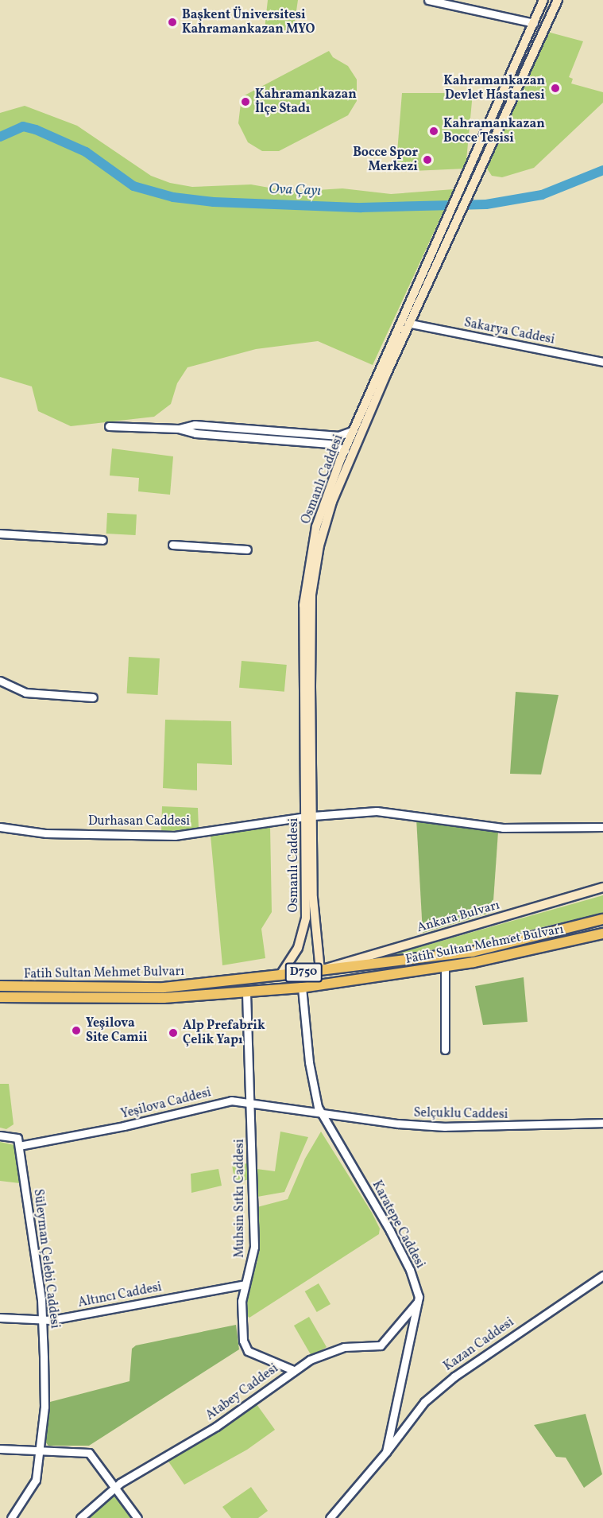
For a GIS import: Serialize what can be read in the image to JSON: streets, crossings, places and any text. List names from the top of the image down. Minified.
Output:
{"streets":{"highway":["Fatih Sultan Mehmet Bulvarı","D750"],"main road":["Osmanlı Caddesi","Ankara Bulvarı"],"street":["Sakarya Caddesi","Durhasan Caddesi","Yeşilova Caddesi","Selçuklu Caddesi","Muhsin Sıtkı Caddesi","Karatepe Caddesi","Süleyman Çelebi Caddesi","Altıncı Caddesi","Kazan Caddesi","Atabey Caddesi"]},"crossings":[["Sakarya Caddesi","Osmanlı Caddesi"],["Osmanlı Caddesi","Durhasan Caddesi"],["Osmanlı Caddesi","Ankara Bulvarı"],["Osmanlı Caddesi","Fatih Sultan Mehmet Bulvarı"],["Ankara Bulvarı","Fatih Sultan Mehmet Bulvarı"],["Fatih Sultan Mehmet Bulvarı","Muhsin Sıtkı Caddesi"],["Fatih Sultan Mehmet Bulvarı","Karatepe Caddesi"],["Yeşilova Caddesi","Selçuklu Caddesi"],["Yeşilova Caddesi","Muhsin Sıtkı Caddesi"],["Yeşilova Caddesi","Karatepe Caddesi"],["Yeşilova Caddesi","Süleyman Çelebi Caddesi"],["Selçuklu Caddesi","Karatepe Caddesi"],["Muhsin Sıtkı Caddesi","Altıncı Caddesi"],["Muhsin Sıtkı Caddesi","Atabey Caddesi"],["Karatepe Caddesi","Kazan Caddesi"],["Karatepe Caddesi","Atabey Caddesi"],["Süleyman Çelebi Caddesi","Altıncı Caddesi"]],"water":["Ova Çayı"],"places":["Başkent Üniversitesi Kahramankazan MYO","Kahramankazan Devlet Hastanesi","Kahramankazan İlçe Stadı","Kahramankazan Bocce Tesisi","Bocce Spor Merkezi","Yeşilova Site Camii","Alp Prefabrik Çelik Yapı"]}
